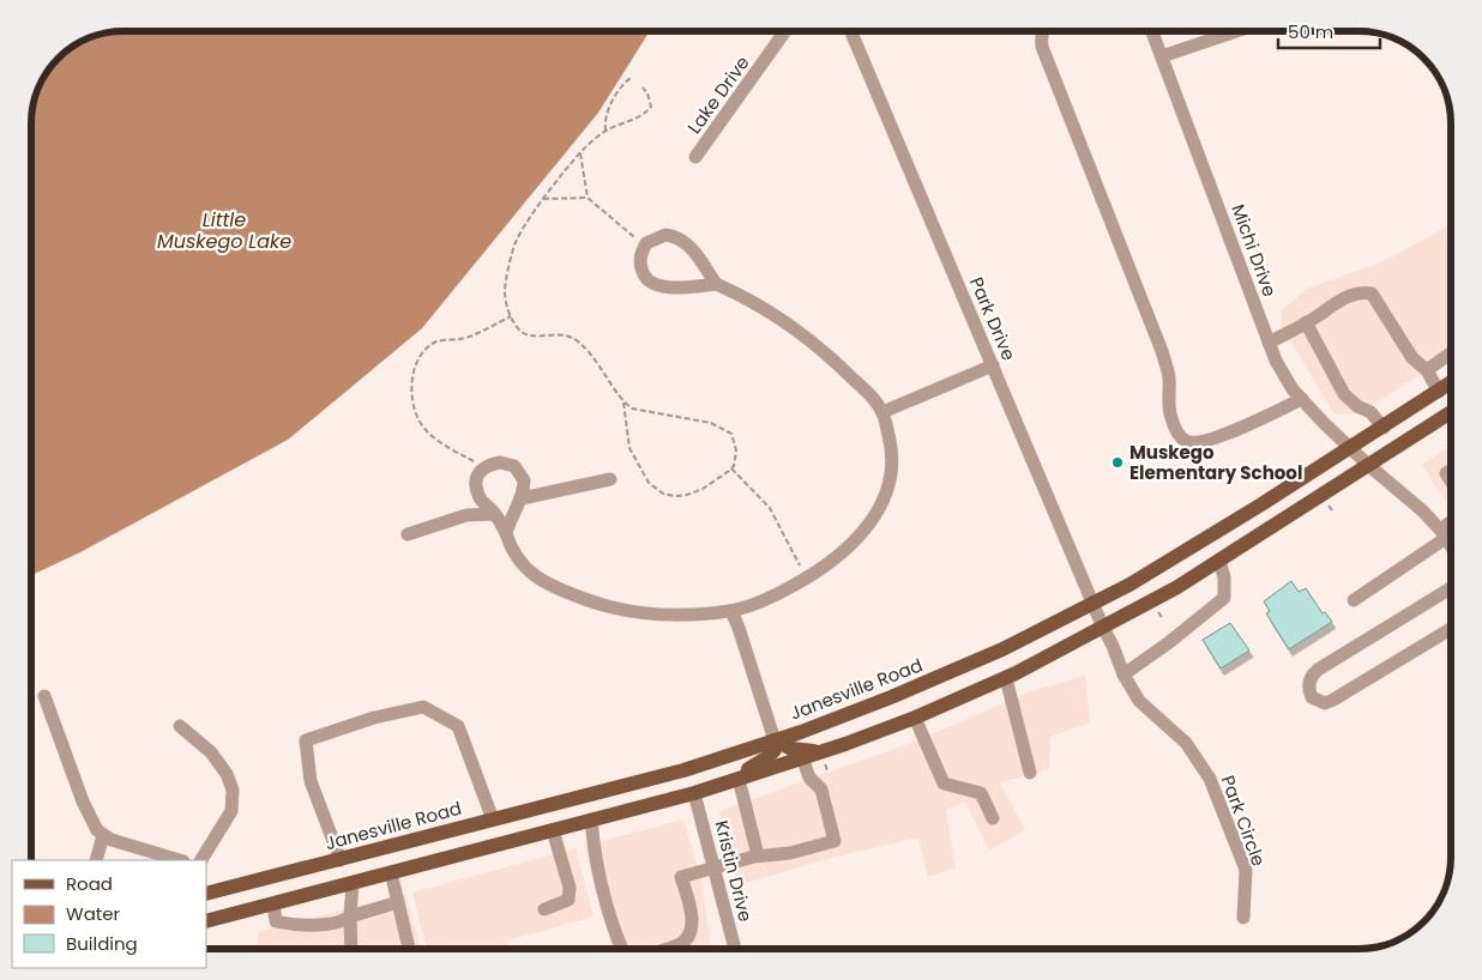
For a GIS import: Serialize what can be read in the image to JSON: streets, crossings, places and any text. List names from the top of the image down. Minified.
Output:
{"streets":{"main road":["Janesville Road"],"street":["Lake Drive","Michi Drive","Park Drive","Park Circle","Kristin Drive"]},"crossings":[["Michi Drive","Janesville Road"],["Park Drive","Janesville Road"],["Park Drive","Park Circle"]],"water":["Little Muskego Lake"],"places":["Muskego Elementary School"],"legend":["Road","Water","Building"],"scale_bar":"50 m"}
